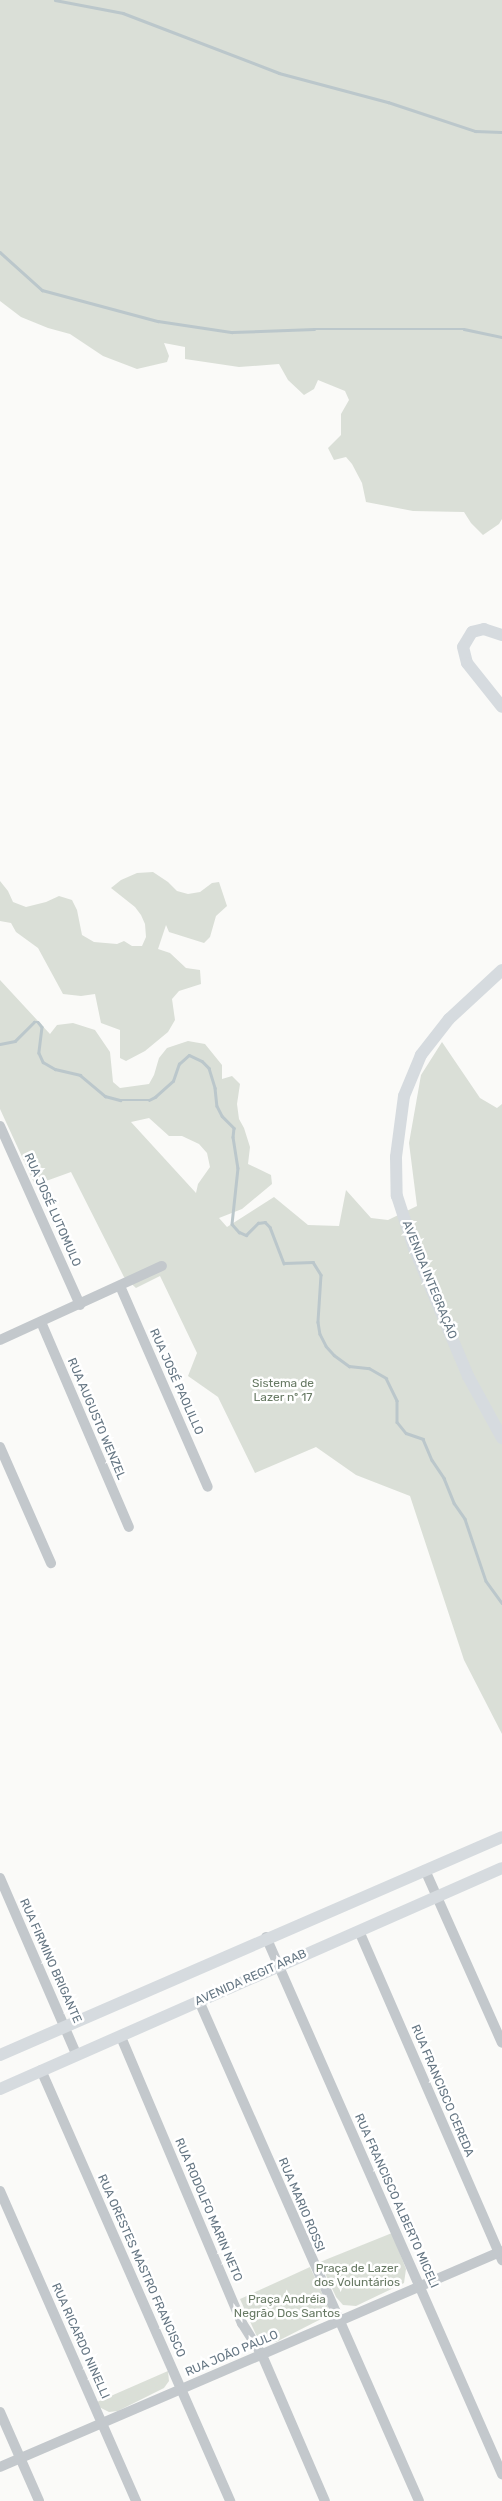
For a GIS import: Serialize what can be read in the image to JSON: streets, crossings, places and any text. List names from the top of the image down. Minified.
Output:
{"streets":{"main road":["AVENIDA INTEGRAÇÃO","AVENIDA REGIT ARAB"],"street":["RUA JOSÉ LUTOMULO","RUA JOSÉ PAOLILLO","RUA AUGUSTO WENZEL","RUA FIRMINO BRIGANTE","RUA FRANCISCO CEREDA","RUA FRANCISCO ALBERTO MICELI","RUA MARIO ROSSI","RUA RODOLFO MARIN NETO","RUA ORESTES MASTRO FRANCISCO","RUA RICARDO NINELLI","RUA JOÃO PAULO"]},"crossings":[["RUA FIRMINO BRIGANTE","AVENIDA REGIT ARAB"],["AVENIDA REGIT ARAB","RUA FRANCISCO CEREDA"],["AVENIDA REGIT ARAB","RUA FRANCISCO ALBERTO MICELI"],["AVENIDA REGIT ARAB","RUA MARIO ROSSI"],["AVENIDA REGIT ARAB","RUA RODOLFO MARIN NETO"],["AVENIDA REGIT ARAB","RUA ORESTES MASTRO FRANCISCO"],["RUA FRANCISCO CEREDA","RUA JOÃO PAULO"],["RUA FRANCISCO ALBERTO MICELI","RUA JOÃO PAULO"],["RUA MARIO ROSSI","RUA JOÃO PAULO"],["RUA RODOLFO MARIN NETO","RUA JOÃO PAULO"],["RUA ORESTES MASTRO FRANCISCO","RUA JOÃO PAULO"],["RUA RICARDO NINELLI","RUA JOÃO PAULO"]],"parks":["Sistema de Lazer nº 17","Praça de Lazer dos Voluntários","Praça Andréia Negrão Dos Santos"]}
